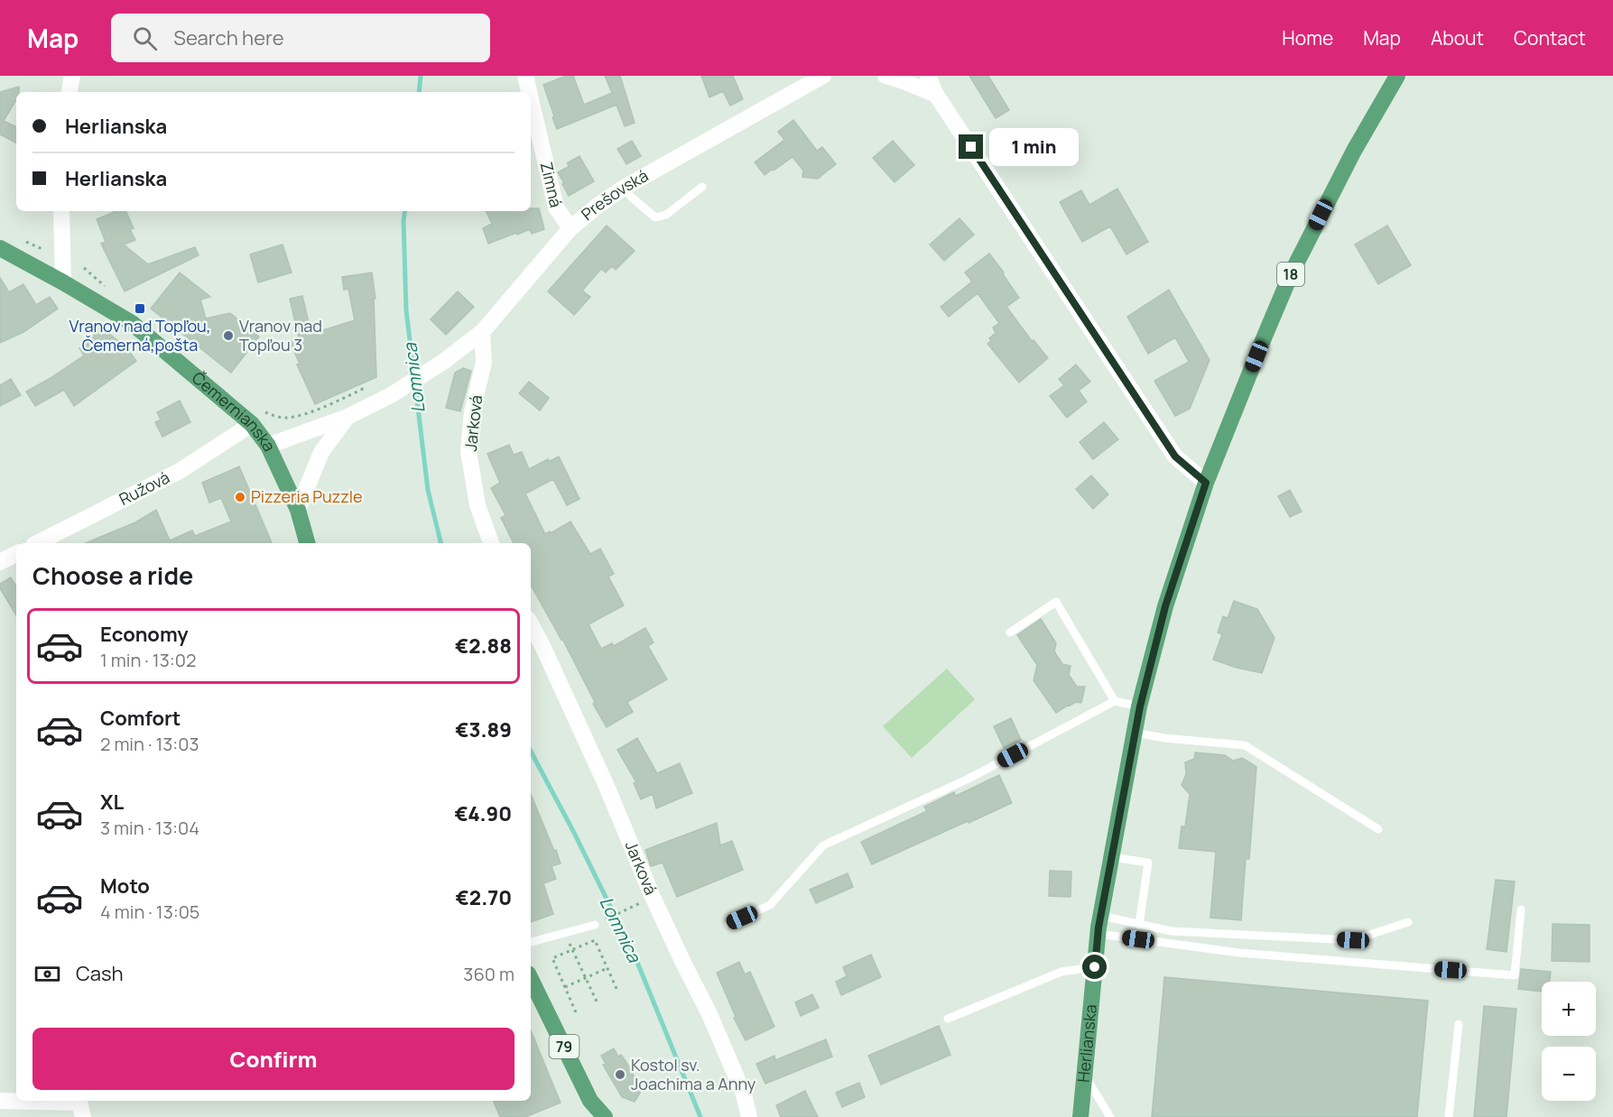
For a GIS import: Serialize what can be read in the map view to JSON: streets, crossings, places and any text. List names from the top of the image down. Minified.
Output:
{"streets":{"main road":["18","Čemernianska","Herlianska","79"],"street":["Zimná","Prešovská","Jarková","Ružová"]},"crossings":[["Zimná","Prešovská"],["Prešovská","Čemernianska"],["Prešovská","Jarková"],["18","Herlianska"],["Čemernianska","Ružová"]],"water":["Lomnica"],"places":{"transit":["Vranov nad Topľou, Čemerná,pošta"],"other":["Vranov nad Topľou 3","Pizzeria Puzzle","Kostol sv. Joachima a Anny"]},"page":{"header":"Map","search":"Search here","nav":["Home","Map","About","Contact"],"banner":["Herlianska","Herlianska"],"bubble":"1 min","heading":"Choose a ride","list":[{"name":"Economy","note":"1 min · 13:02","value":"€2.88"},{"name":"Comfort","note":"2 min · 13:03","value":"€3.89"},{"name":"XL","note":"3 min · 13:04","value":"€4.90"},{"name":"Moto","note":"4 min · 13:05","value":"€2.70"}],"pay":["Cash","360 m"],"map_buttons":["+","−"],"buttons":"Confirm"}}
